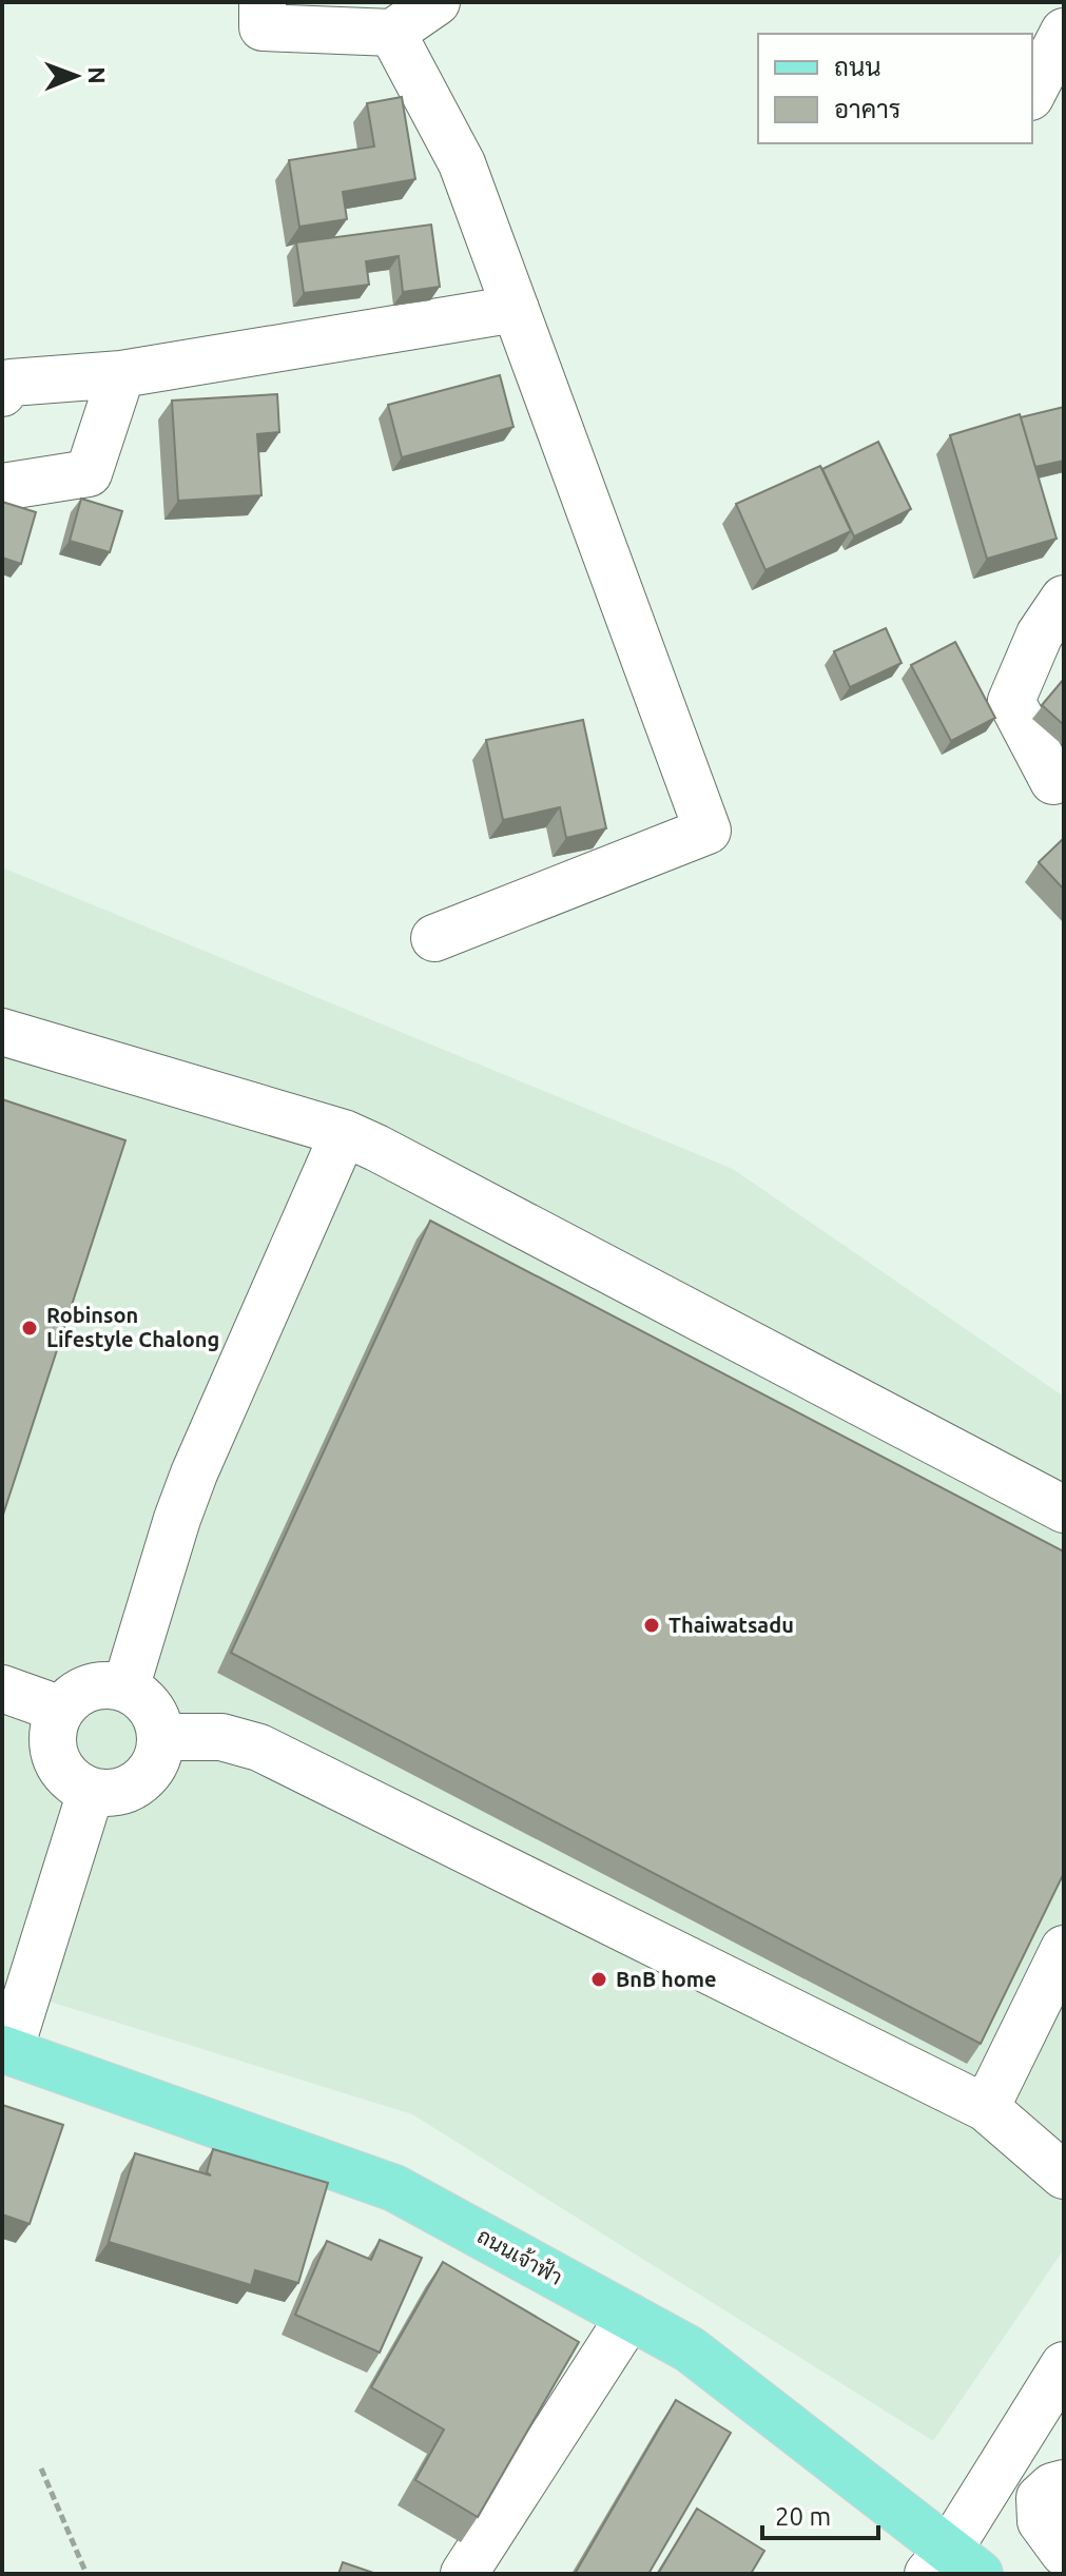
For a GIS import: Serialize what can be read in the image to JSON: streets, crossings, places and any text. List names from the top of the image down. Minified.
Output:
{"streets":{"main road":["ถนนเจ้าฟ้า"]},"places":["Robinson Lifestyle Chalong","Thaiwatsadu","BnB home"],"legend":["ถนน","อาคาร"],"scale_bar":"20 m","north":"right"}
